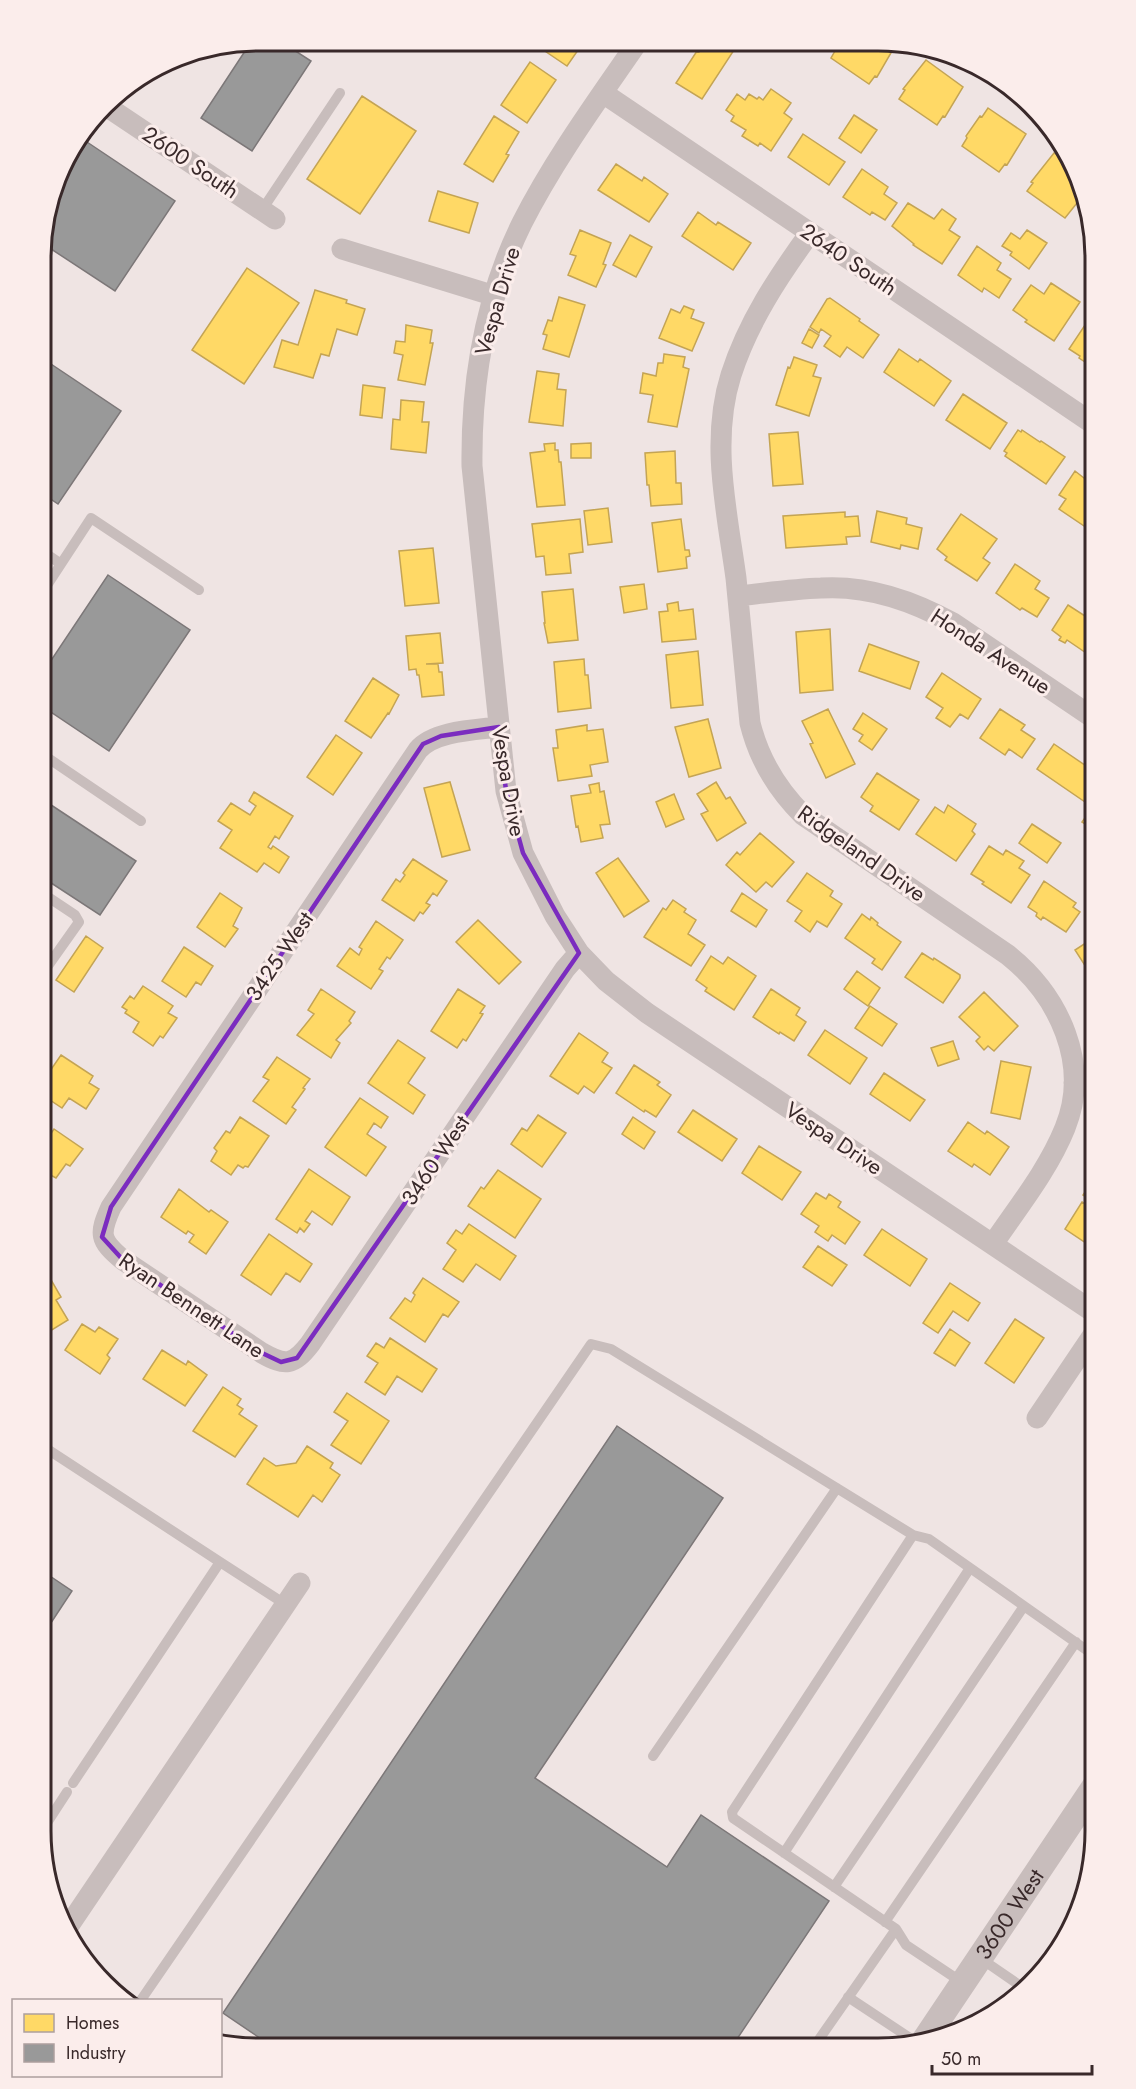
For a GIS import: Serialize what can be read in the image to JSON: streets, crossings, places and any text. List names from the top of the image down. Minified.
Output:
{"streets":{"street":["2600 South","2640 South","Vespa Drive","Honda Avenue","Ridgeland Drive","3425 West","3460 West","Ryan Bennett Lane","3600 West"]},"crossings":[["2640 South","Vespa Drive"],["2640 South","Ridgeland Drive"],["Vespa Drive","Ridgeland Drive"],["Vespa Drive","3425 West"],["Vespa Drive","3460 West"],["Honda Avenue","Ridgeland Drive"],["3425 West","Ryan Bennett Lane"],["3460 West","Ryan Bennett Lane"]],"legend":["Homes","Industry"],"scale_bar":"50 m"}
